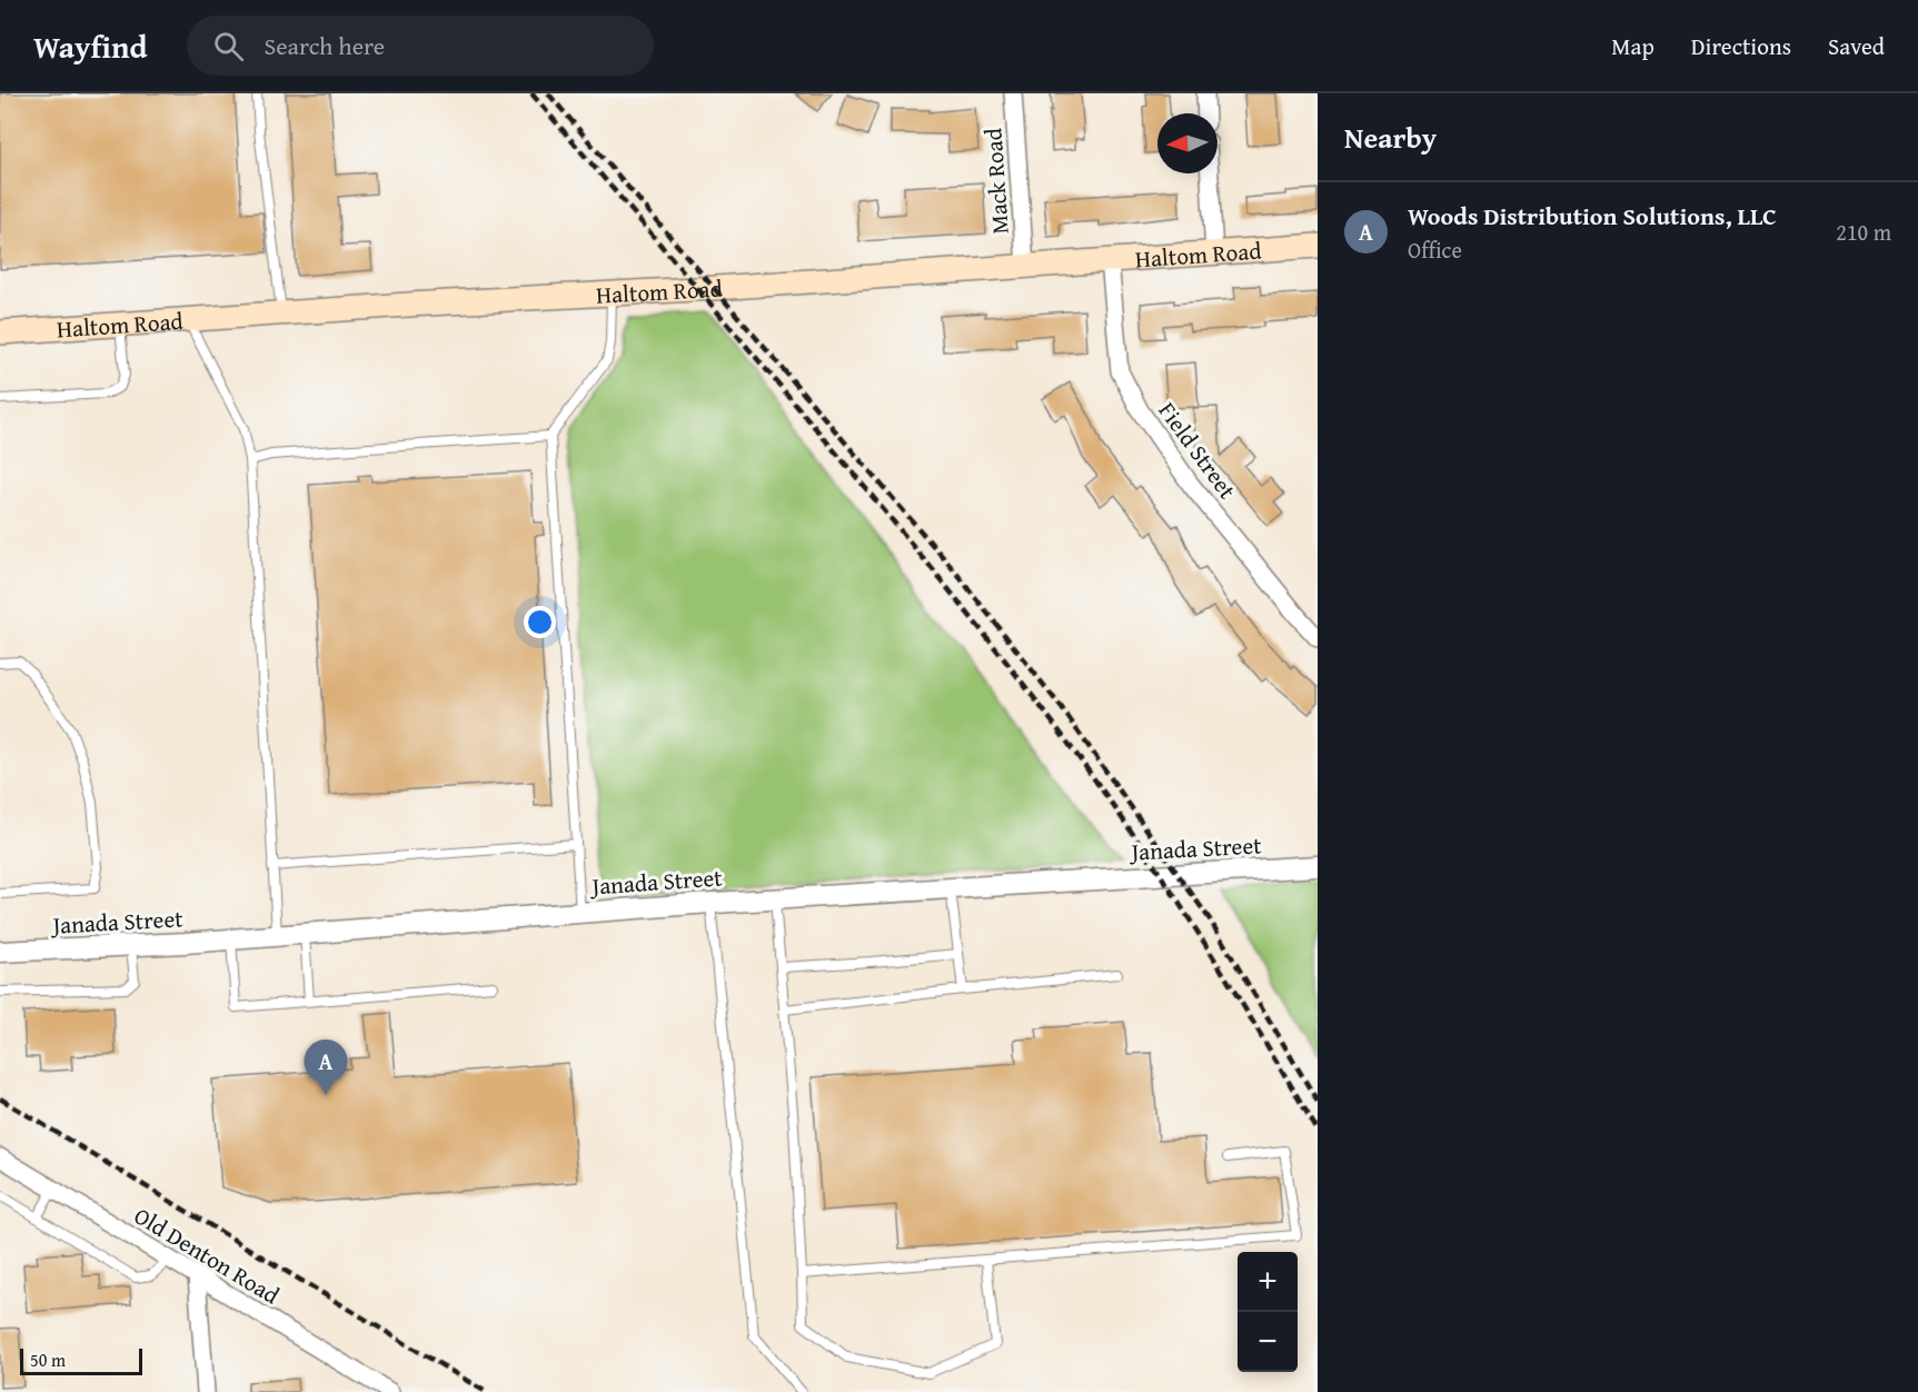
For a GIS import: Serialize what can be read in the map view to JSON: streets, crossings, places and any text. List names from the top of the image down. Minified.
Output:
{"streets":{"main road":["Haltom Road"],"street":["Mack Road","Field Street","Janada Street","Old Denton Road"]},"crossings":[["Mack Road","Haltom Road"],["Haltom Road","Field Street"]],"scale_bar":"50 m","north":"left","page":{"header":"Wayfind","search":"Search here","nav":["Map","Directions","Saved"],"heading":"Nearby","list":[{"mark":"A","name":"Woods Distribution Solutions, LLC","note":"Office","value":"210 m"}],"pins":"A","map_buttons":["+","−"],"scale":"50 m"}}
